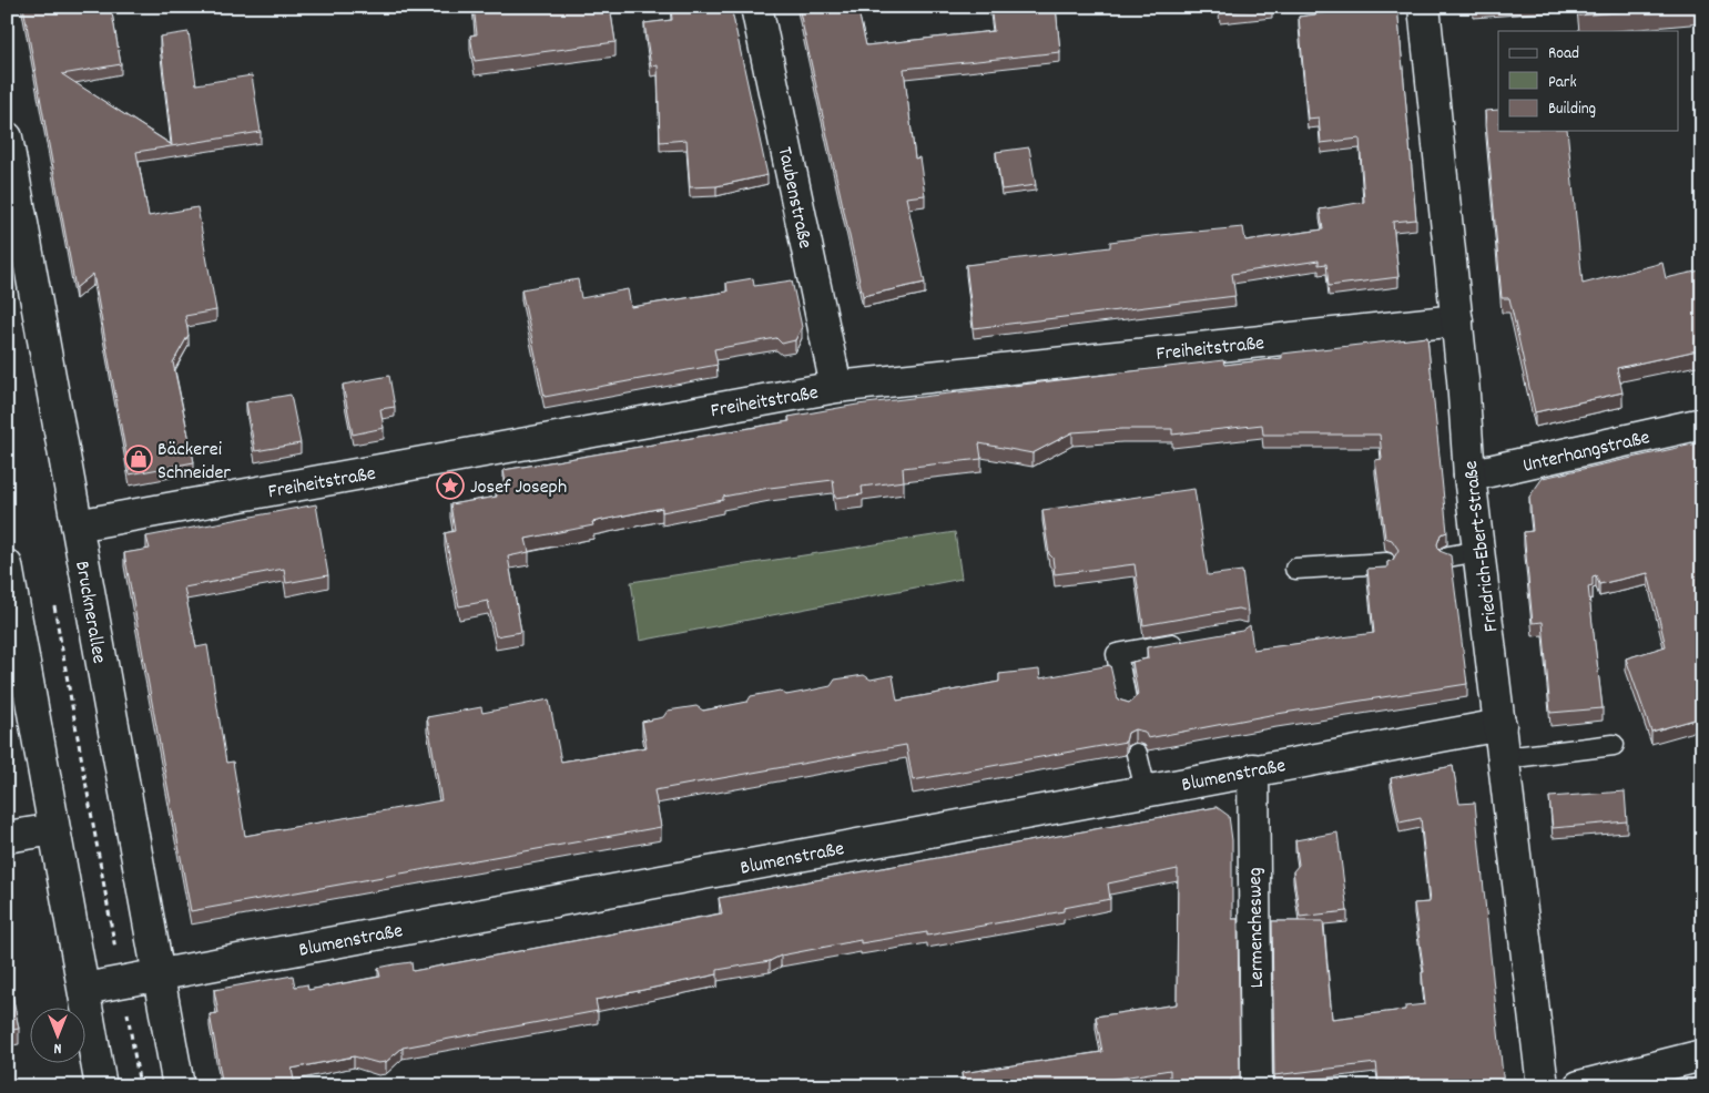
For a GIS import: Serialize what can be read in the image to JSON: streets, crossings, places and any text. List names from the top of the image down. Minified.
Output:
{"streets":{"street":["Taubenstraße","Freiheitstraße","Unterhangstraße","Friedrich-Ebert-Straße","Brucknerallee","Blumenstraße","Lermenchesweg"]},"crossings":[["Taubenstraße","Freiheitstraße"],["Freiheitstraße","Friedrich-Ebert-Straße"],["Freiheitstraße","Brucknerallee"],["Unterhangstraße","Friedrich-Ebert-Straße"],["Friedrich-Ebert-Straße","Blumenstraße"],["Brucknerallee","Blumenstraße"],["Blumenstraße","Lermenchesweg"]],"places":{"shop":["Bäckerei Schneider"],"place":["Josef Joseph"]},"legend":["Road","Park","Building"],"north":"bottom"}
